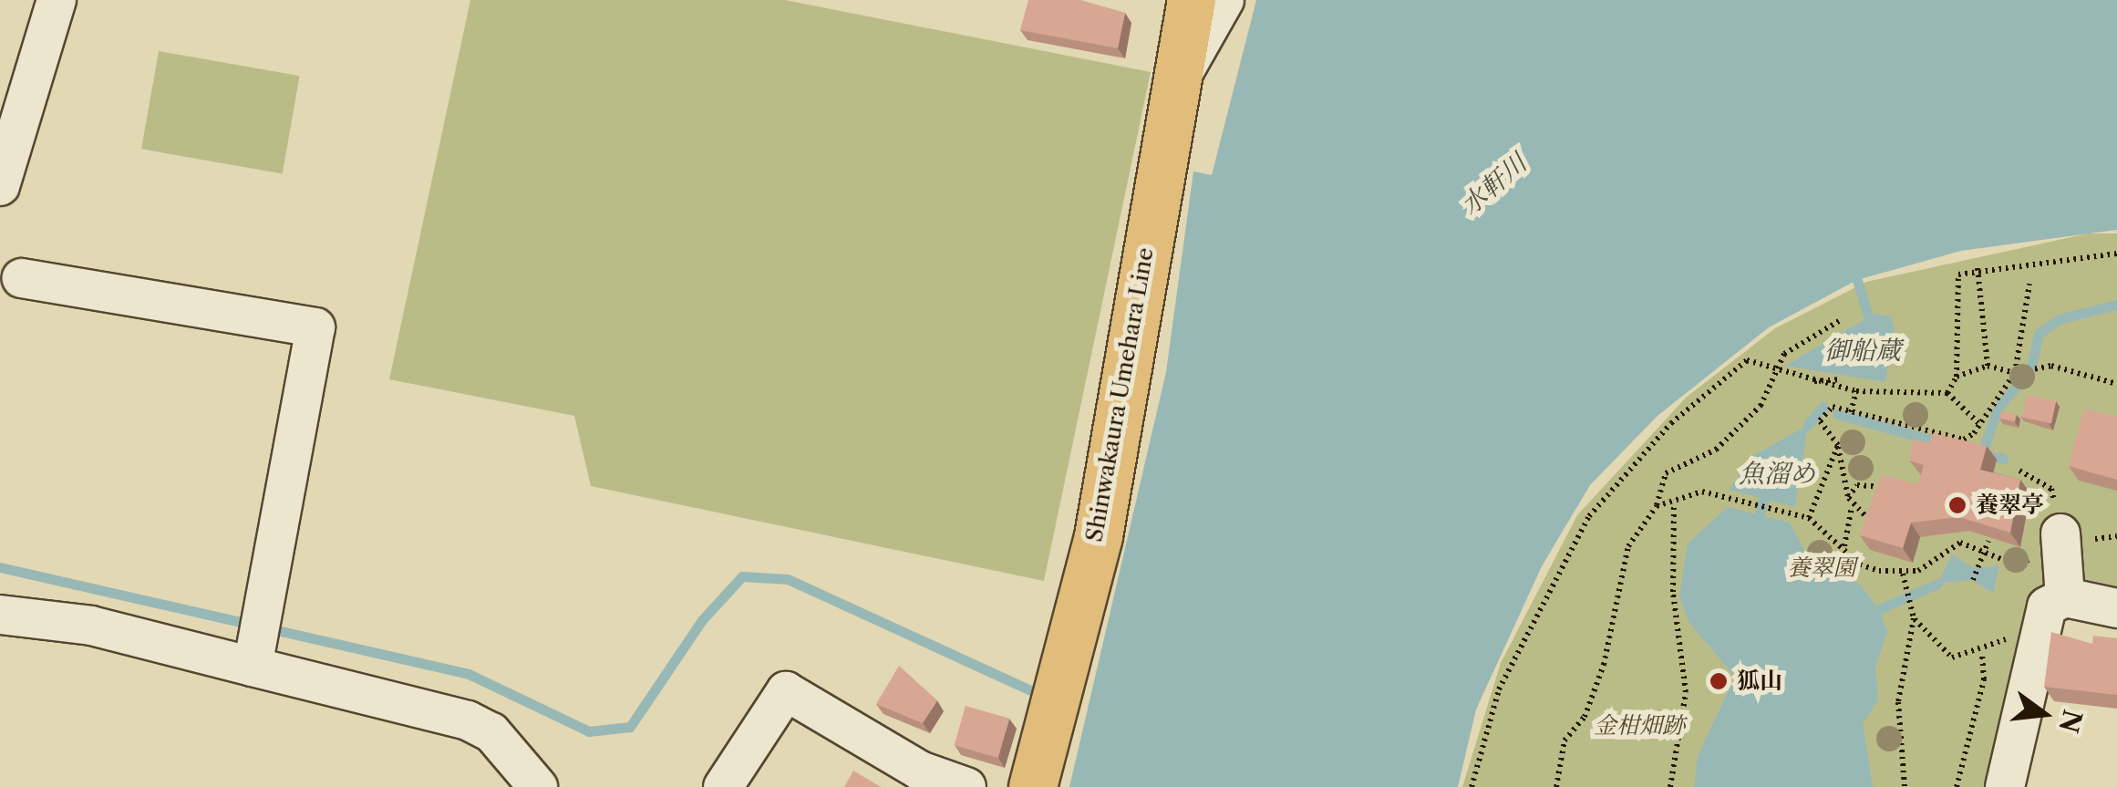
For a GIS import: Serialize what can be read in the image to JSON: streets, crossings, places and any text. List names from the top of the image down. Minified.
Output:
{"streets":{"main road":["Shinwakaura Umehara Line"]},"water":["水軒川","御船蔵","魚溜め"],"parks":["養翠園","金柑畑跡"],"places":["養翠亭","狐山"],"north":"right"}
